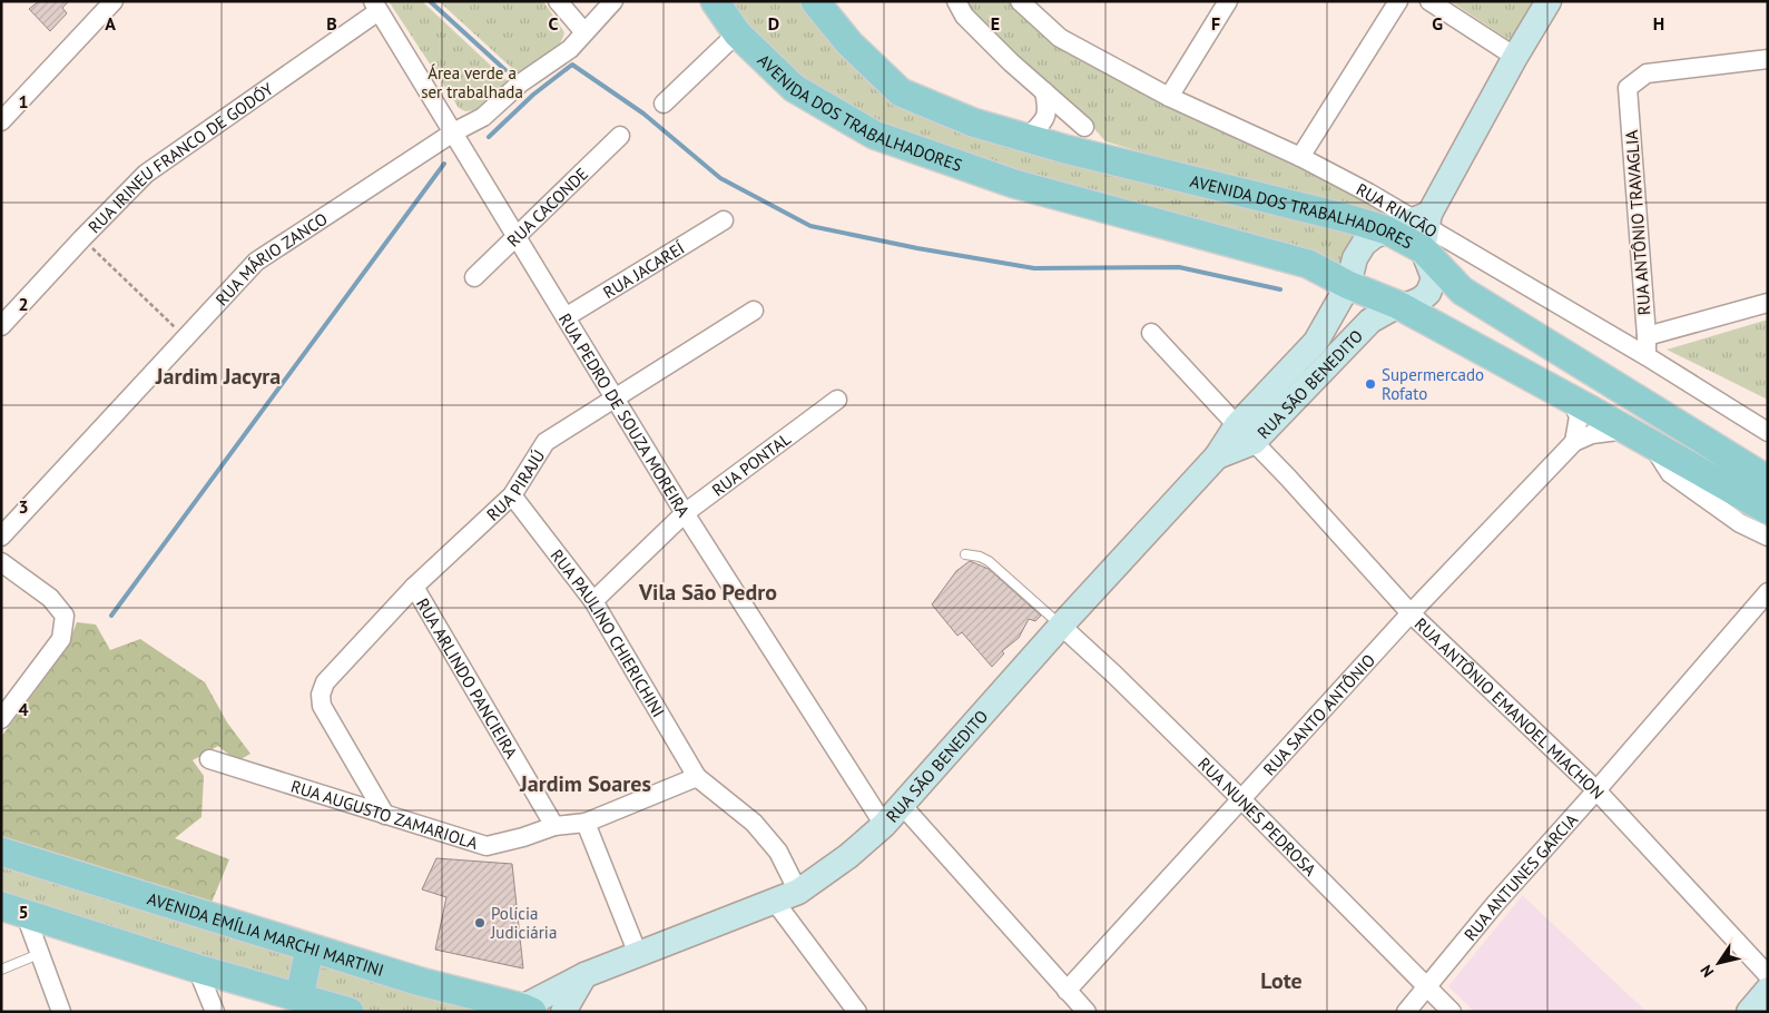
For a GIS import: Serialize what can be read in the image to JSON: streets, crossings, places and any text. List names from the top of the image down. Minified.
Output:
{"streets":{"main road":["AVENIDA DOS TRABALHADORES","RUA SÃO BENEDITO","AVENIDA EMÍLIA MARCHI MARTINI"],"street":["RUA IRINEU FRANCO DE GODÓY","RUA CACONDE","RUA RINCÃO","RUA ANTÔNIO TRAVAGLIA","RUA MÁRIO ZANCO","RUA JACAREÍ","RUA PEDRO DE SOUZA MOREIRA","RUA PONTAL","RUA PIRAJÚ","RUA PAULINO CHIERICHINI","RUA ARLINDO PANCIEIRA","RUA ANTÔNIO EMANOEL MIACHON","RUA SANTO ANTÔNIO","RUA AUGUSTO ZAMARIOLA","RUA NUNES PEDROSA","RUA ANTUNES GARCIA"]},"crossings":[["AVENIDA DOS TRABALHADORES","RUA RINCÃO"],["AVENIDA DOS TRABALHADORES","RUA SÃO BENEDITO"],["RUA IRINEU FRANCO DE GODÓY","RUA PEDRO DE SOUZA MOREIRA"],["RUA CACONDE","RUA PEDRO DE SOUZA MOREIRA"],["RUA RINCÃO","RUA ANTÔNIO TRAVAGLIA"],["RUA RINCÃO","RUA SÃO BENEDITO"],["RUA MÁRIO ZANCO","RUA PEDRO DE SOUZA MOREIRA"],["RUA JACAREÍ","RUA PEDRO DE SOUZA MOREIRA"],["RUA SÃO BENEDITO","RUA PEDRO DE SOUZA MOREIRA"],["RUA SÃO BENEDITO","RUA ANTÔNIO EMANOEL MIACHON"],["RUA SÃO BENEDITO","RUA NUNES PEDROSA"],["RUA SÃO BENEDITO","AVENIDA EMÍLIA MARCHI MARTINI"],["RUA PEDRO DE SOUZA MOREIRA","RUA PONTAL"],["RUA PEDRO DE SOUZA MOREIRA","RUA PIRAJÚ"],["RUA PONTAL","RUA PAULINO CHIERICHINI"],["RUA PIRAJÚ","RUA PAULINO CHIERICHINI"],["RUA PIRAJÚ","RUA ARLINDO PANCIEIRA"],["RUA PIRAJÚ","RUA AUGUSTO ZAMARIOLA"],["RUA PAULINO CHIERICHINI","RUA AUGUSTO ZAMARIOLA"],["RUA ARLINDO PANCIEIRA","RUA AUGUSTO ZAMARIOLA"],["RUA ANTÔNIO EMANOEL MIACHON","RUA SANTO ANTÔNIO"],["RUA ANTÔNIO EMANOEL MIACHON","RUA ANTUNES GARCIA"],["RUA SANTO ANTÔNIO","RUA NUNES PEDROSA"],["RUA NUNES PEDROSA","RUA ANTUNES GARCIA"]],"districts":["Jardim Jacyra","Vila São Pedro","Jardim Soares","Lote"],"parks":["Área verde a ser trabalhada"],"places":["Supermercado Rofato","Polícia Judiciária"],"north":"bottom left","grid":{"columns":["A","B","C","D","E","F","G","H"],"rows":["1","2","3","4","5"]}}
